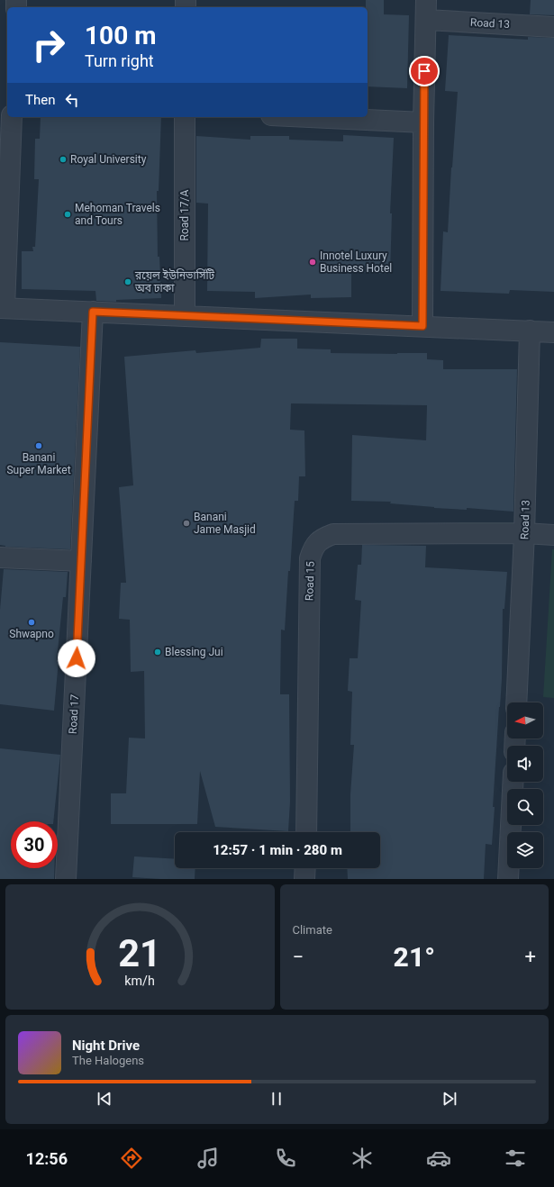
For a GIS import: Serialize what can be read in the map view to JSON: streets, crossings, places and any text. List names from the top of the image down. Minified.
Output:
{"streets":{"street":["Road 13","Road 17/A","Road 15","Road 17"]},"crossings":[["Road 13","Road 15"]],"places":["Royal University","Mehoman Travels and Tours","Innotel Luxury Business Hotel","রয়েল ইউনিভার্সিটি অব ঢাকা","Banani Super Market","Banani Jame Masjid","Shwapno","Blessing Jui"],"north":"left","page":{"turn":["100 m","Turn right"],"then":"Then","limit":"30","trip":"12:57 · 1 min · 280 m","tile":"Climate","heat":["−","21°","+"],"song":["Night Drive","The Halogens"],"tabs":"12:56","gauge":["21","km/h"]}}
